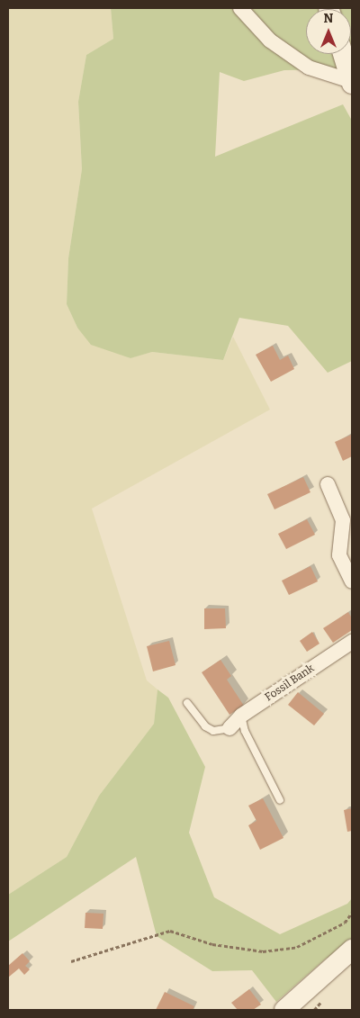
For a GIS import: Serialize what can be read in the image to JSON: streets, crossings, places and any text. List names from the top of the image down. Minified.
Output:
{"streets":{"street":["Fossil Bank"]},"north":"top"}
